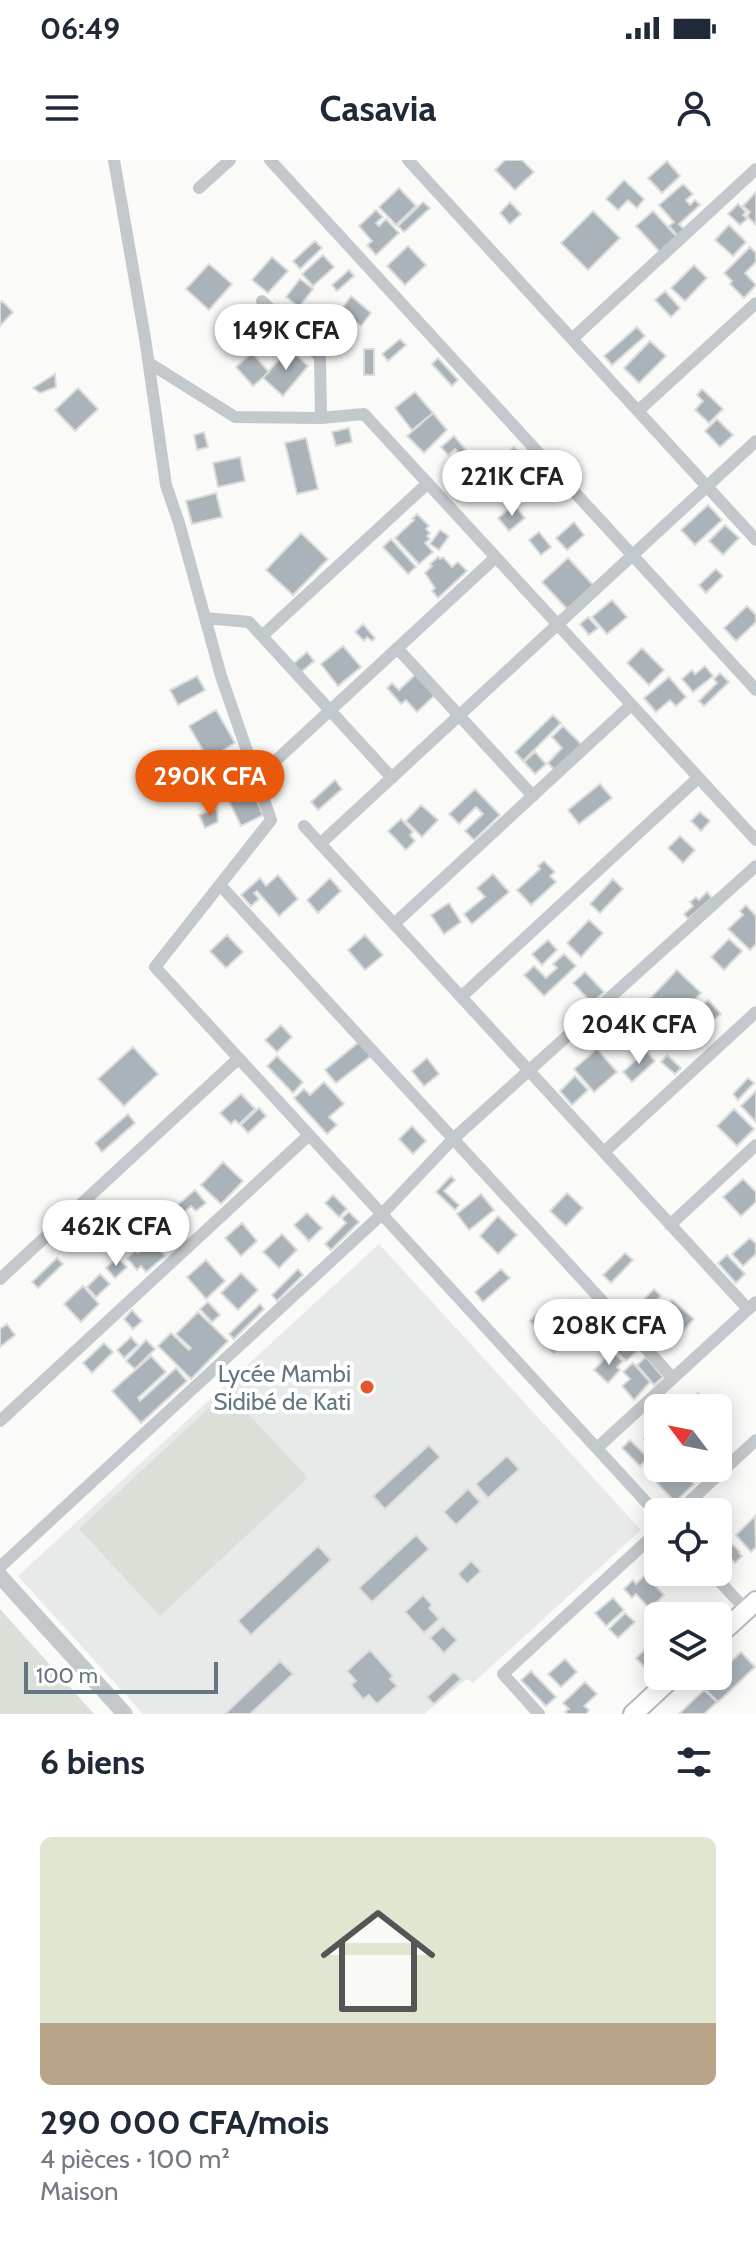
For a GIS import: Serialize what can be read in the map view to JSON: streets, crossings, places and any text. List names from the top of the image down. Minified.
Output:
{"places":["Lycée Mambi Sidibé de Kati"],"scale_bar":"100 m","north":"top left","page":{"status":"06:49","header":"Casavia","price":["149K CFA","221K CFA","290K CFA","204K CFA","462K CFA","208K CFA"],"scale":"100 m","heading":"6 biens","list":[{"name":"290 000 CFA/mois","note":"4 pièces · 100 m² · Maison"}]}}
